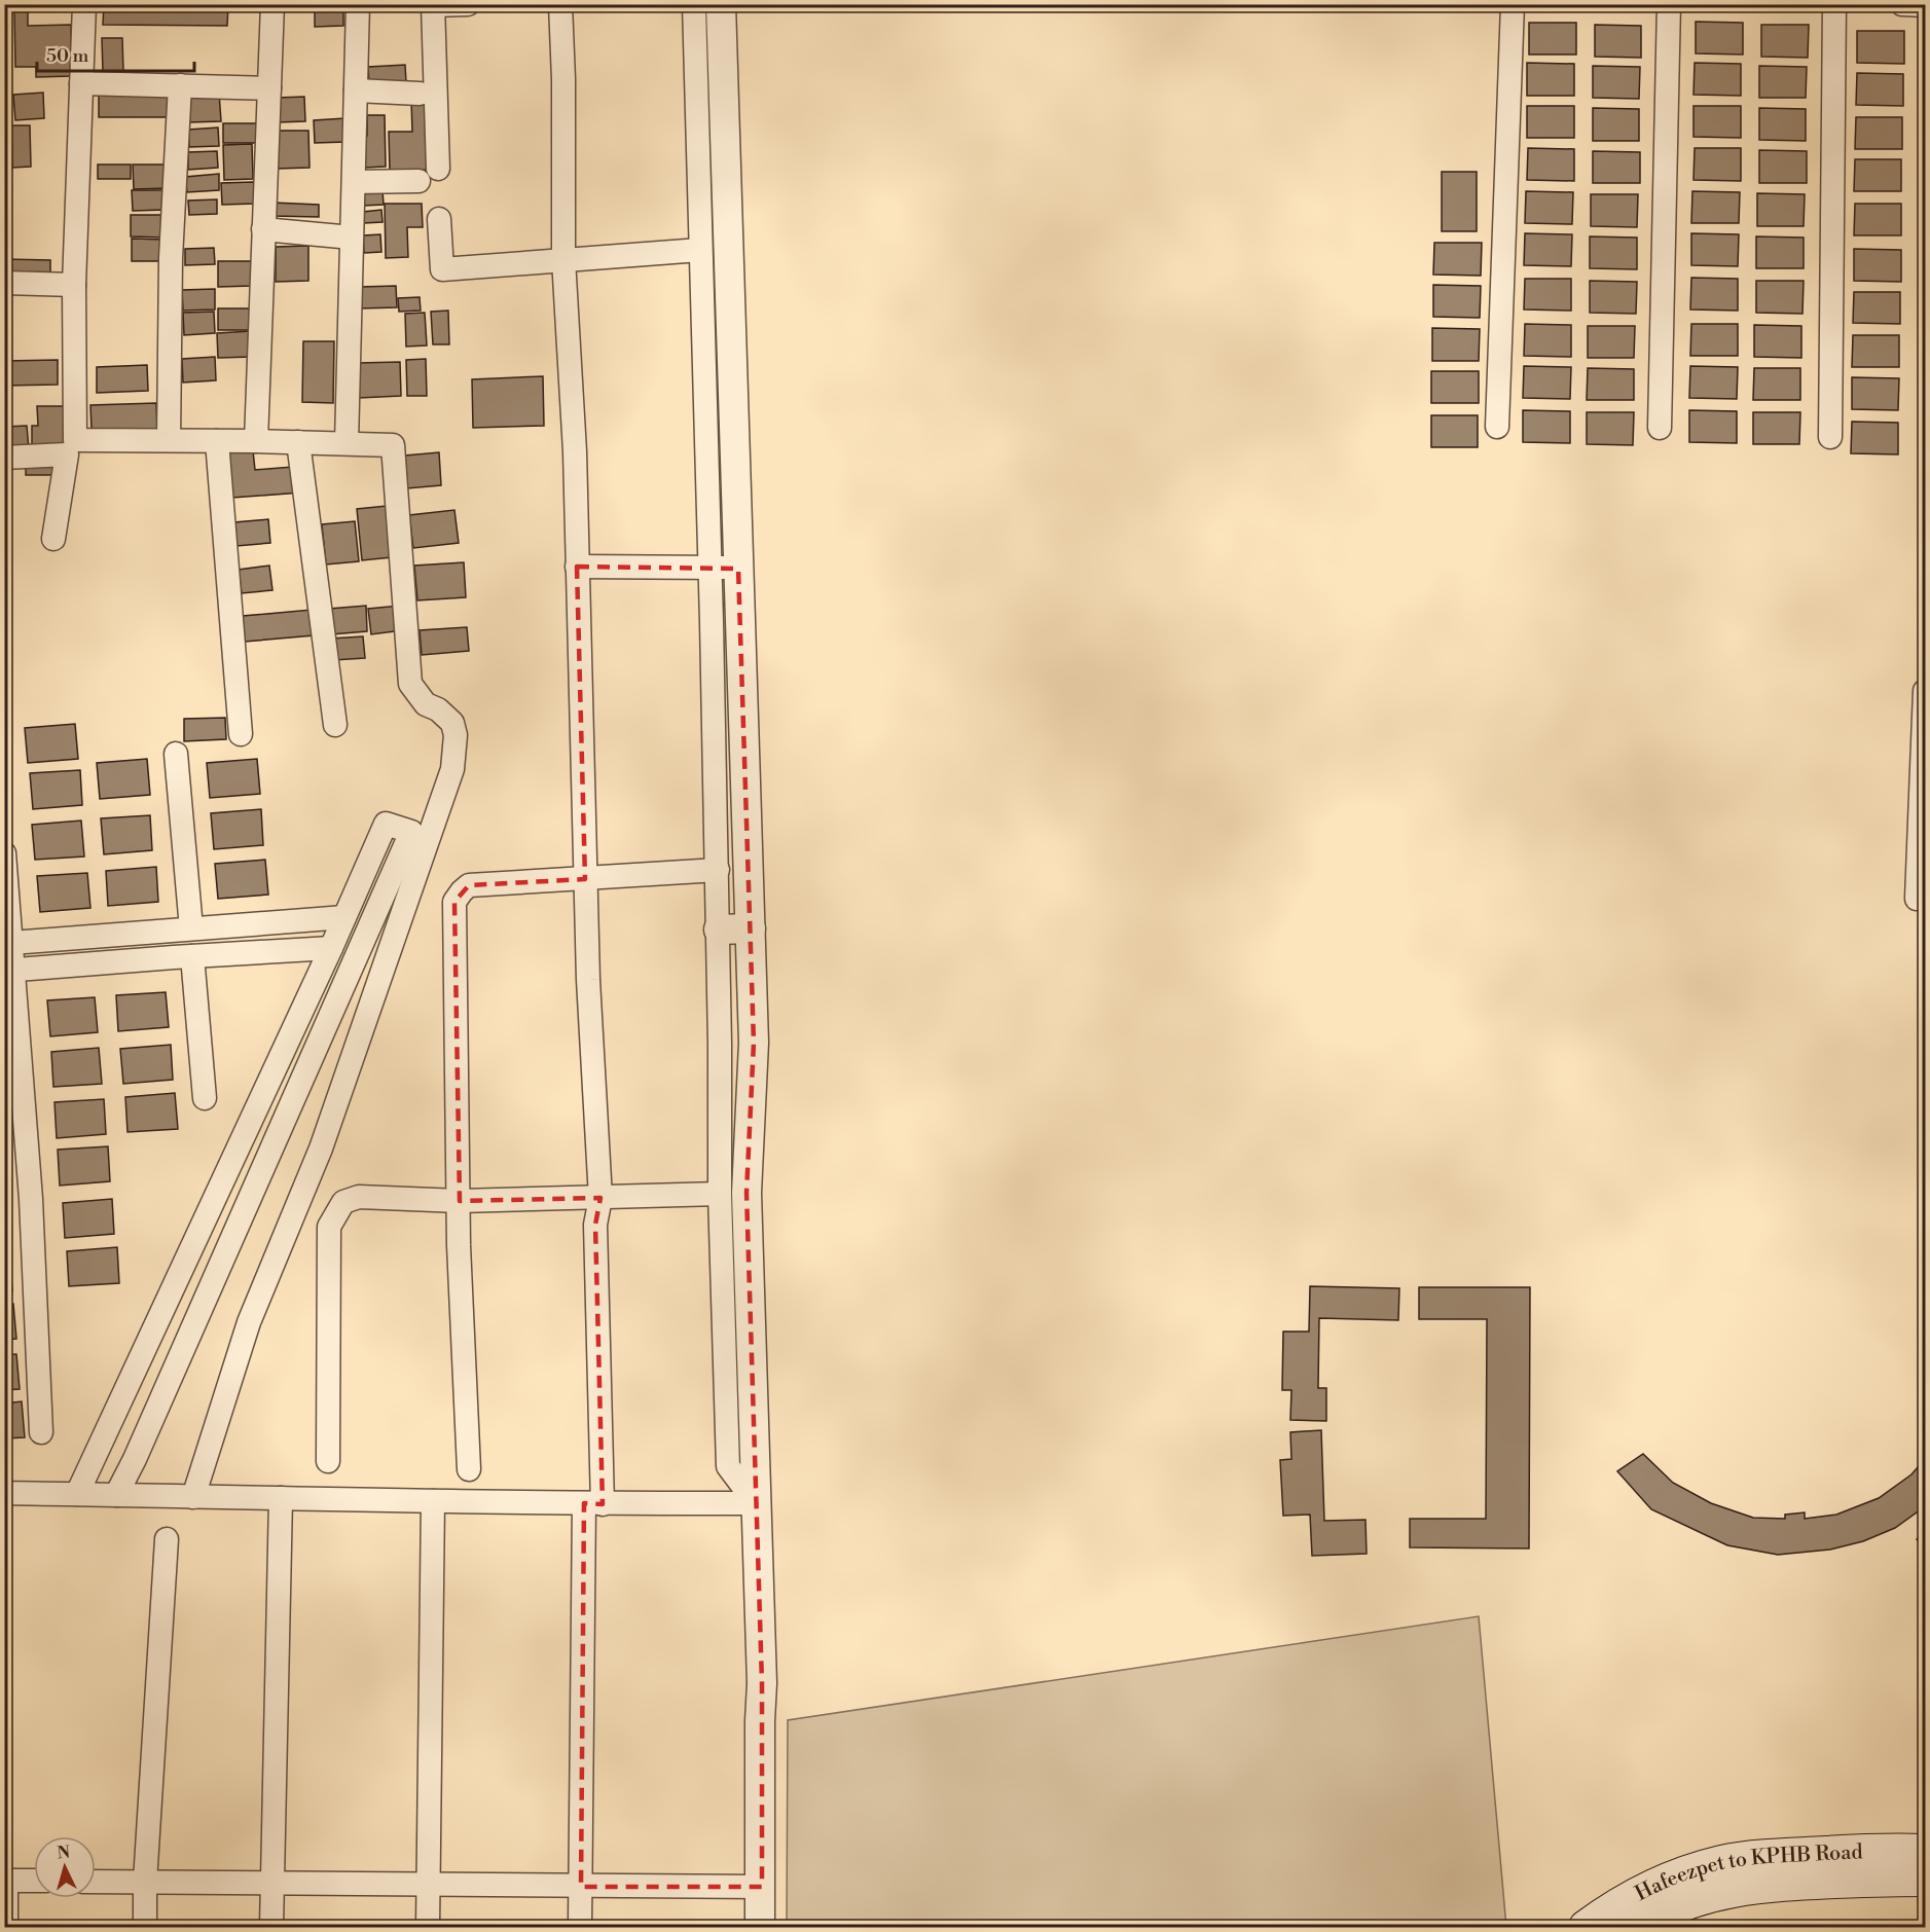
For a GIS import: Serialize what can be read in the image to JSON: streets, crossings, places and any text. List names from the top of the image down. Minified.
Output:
{"streets":{"main road":["Hafeezpet to KPHB Road"]},"scale_bar":"50 m","north":"top"}
